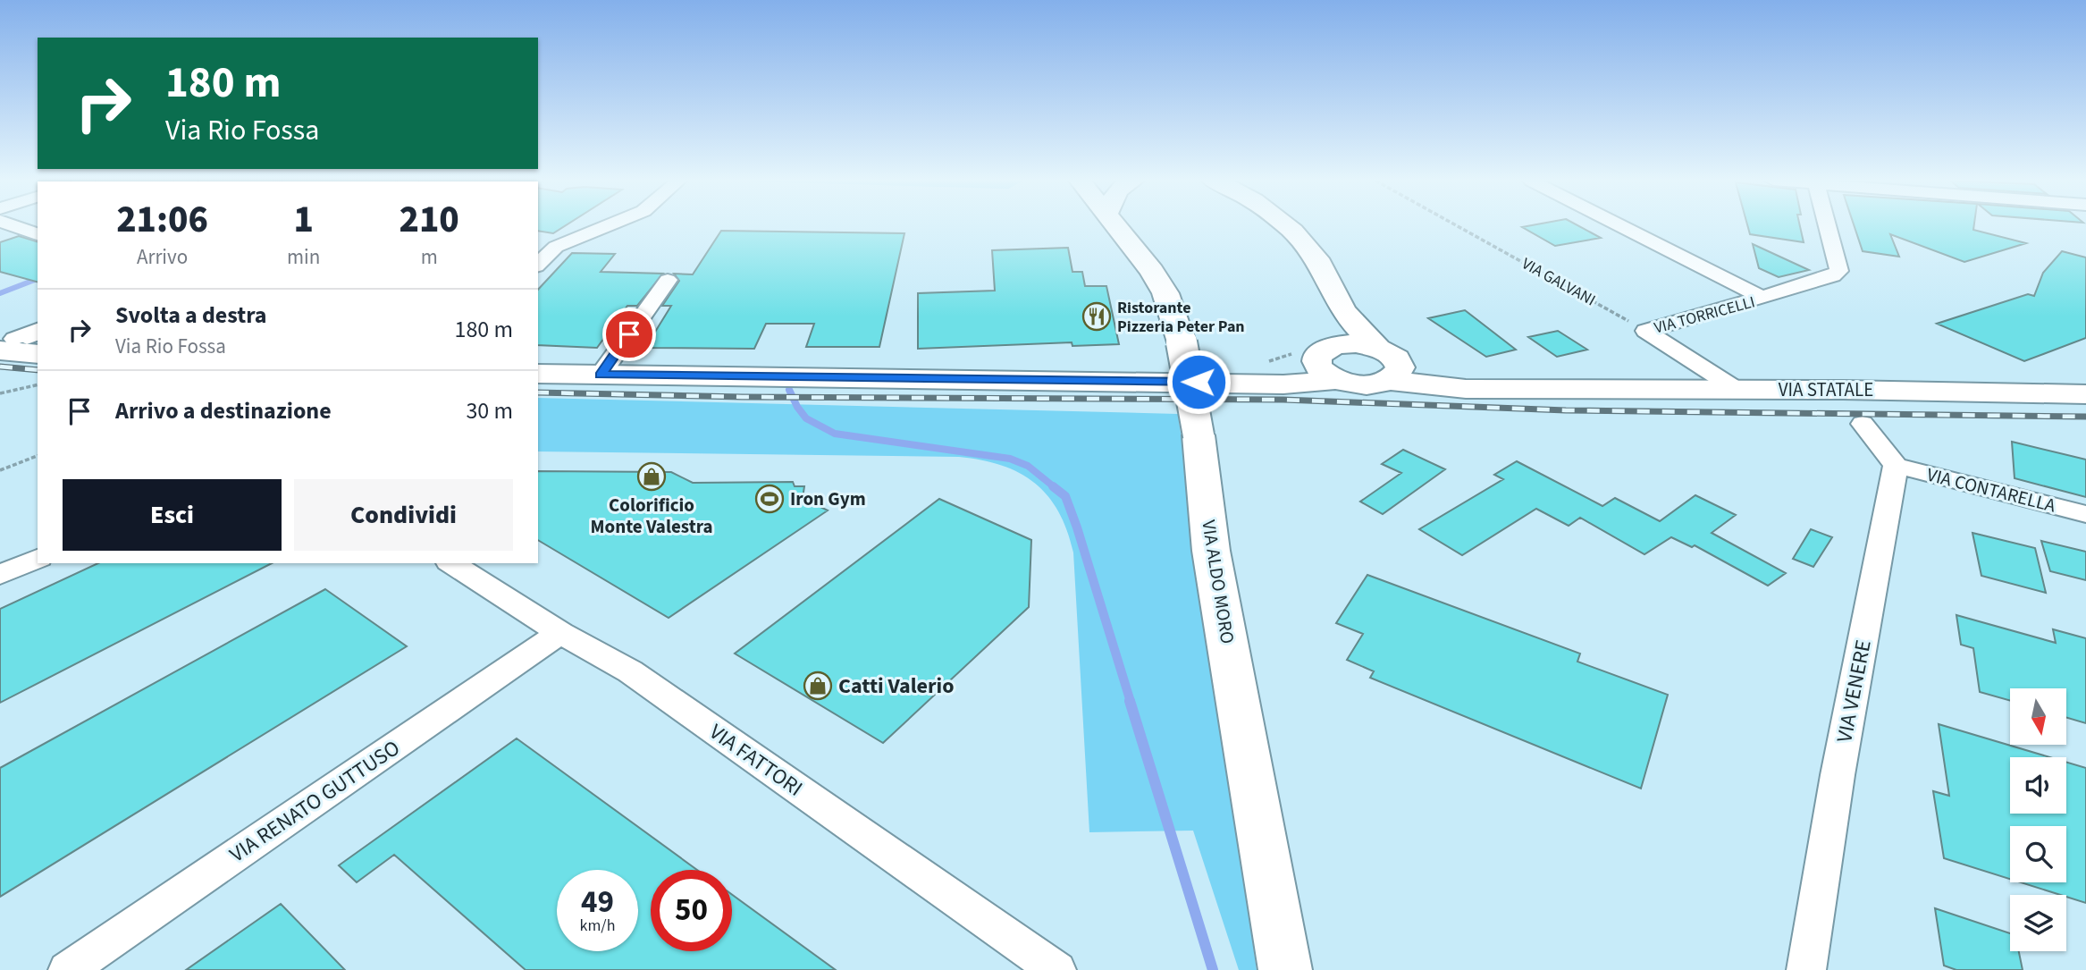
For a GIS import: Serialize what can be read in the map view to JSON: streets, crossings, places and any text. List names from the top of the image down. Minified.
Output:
{"streets":{"main road":["VIA STATALE","VIA ALDO MORO"],"street":["VIA TORRICELLI","VIA CONTARELLA","VIA VENERE","VIA FATTORI","VIA RENATO GUTTUSO"],"path":["VIA GALVANI"]},"crossings":[["VIA GALVANI","VIA TORRICELLI"],["VIA CONTARELLA","VIA VENERE"],["VIA FATTORI","VIA RENATO GUTTUSO"]],"places":{"restaurant":["Ristorante Pizzeria Peter Pan"],"shop":["Colorificio Monte Valestra","Catti Valerio"],"sports":["Iron Gym"]},"north":"bottom","page":{"turn":["180 m","Via Rio Fossa"],"eta":["21:06","Arrivo","1","min","210","m"],"list":[{"name":"Svolta a destra","note":"Via Rio Fossa","value":"180 m"},{"name":"Arrivo a destinazione","value":"30 m"}],"buttons":["Esci","Condividi"],"speed":"49 km/h","limit":"50"}}
